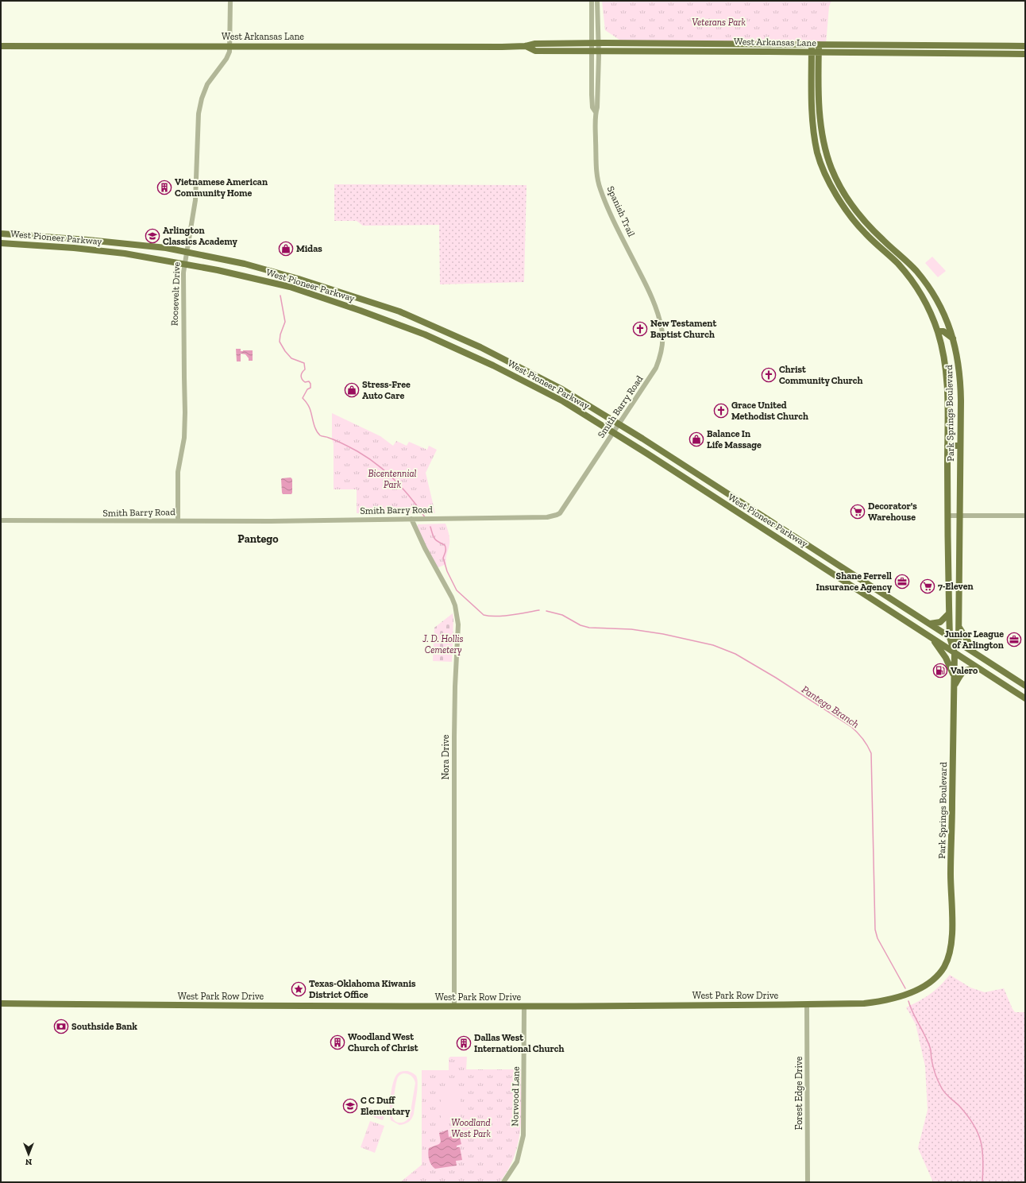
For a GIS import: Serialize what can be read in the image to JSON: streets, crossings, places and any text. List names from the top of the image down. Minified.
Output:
{"streets":{"main road":["West Arkansas Lane","West Pioneer Parkway","Park Springs Boulevard","West Park Row Drive"],"street":["Spanish Trail","Roosevelt Drive","Smith Barry Road","Nora Drive","Forest Edge Drive","Norwood Lane"]},"crossings":[["West Arkansas Lane","Spanish Trail"],["West Arkansas Lane","Roosevelt Drive"],["West Arkansas Lane","Park Springs Boulevard"],["Spanish Trail","Smith Barry Road"],["West Pioneer Parkway","Roosevelt Drive"],["West Pioneer Parkway","Smith Barry Road"],["West Pioneer Parkway","Park Springs Boulevard"],["Roosevelt Drive","Smith Barry Road"],["Smith Barry Road","Nora Drive"],["Park Springs Boulevard","West Park Row Drive"],["Nora Drive","West Park Row Drive"],["West Park Row Drive","Forest Edge Drive"],["West Park Row Drive","Norwood Lane"]],"districts":["Pantego"],"water":["Pantego Branch"],"parks":["Veterans Park","Bicentennial Park","J. D. Hollis Cemetery","Woodland West Park"],"places":{"building":["Vietnamese American Community Home","Woodland West Church of Christ","Dallas West International Church"],"school or university":["Arlington Classics Academy","C C Duff Elementary"],"shop":["Midas","Stress-Free Auto Care","Balance In Life Massage"],"church":["New Testament Baptist Church","Christ Community Church","Grace United Methodist Church"],"supermarket":["Decorator's Warehouse","7-Eleven"],"office":["Shane Ferrell Insurance Agency","Junior League of Arlington"],"fuel station":["Valero"],"place":["Texas-Oklahoma Kiwanis District Office"],"bank":["Southside Bank"]},"north":"bottom"}
